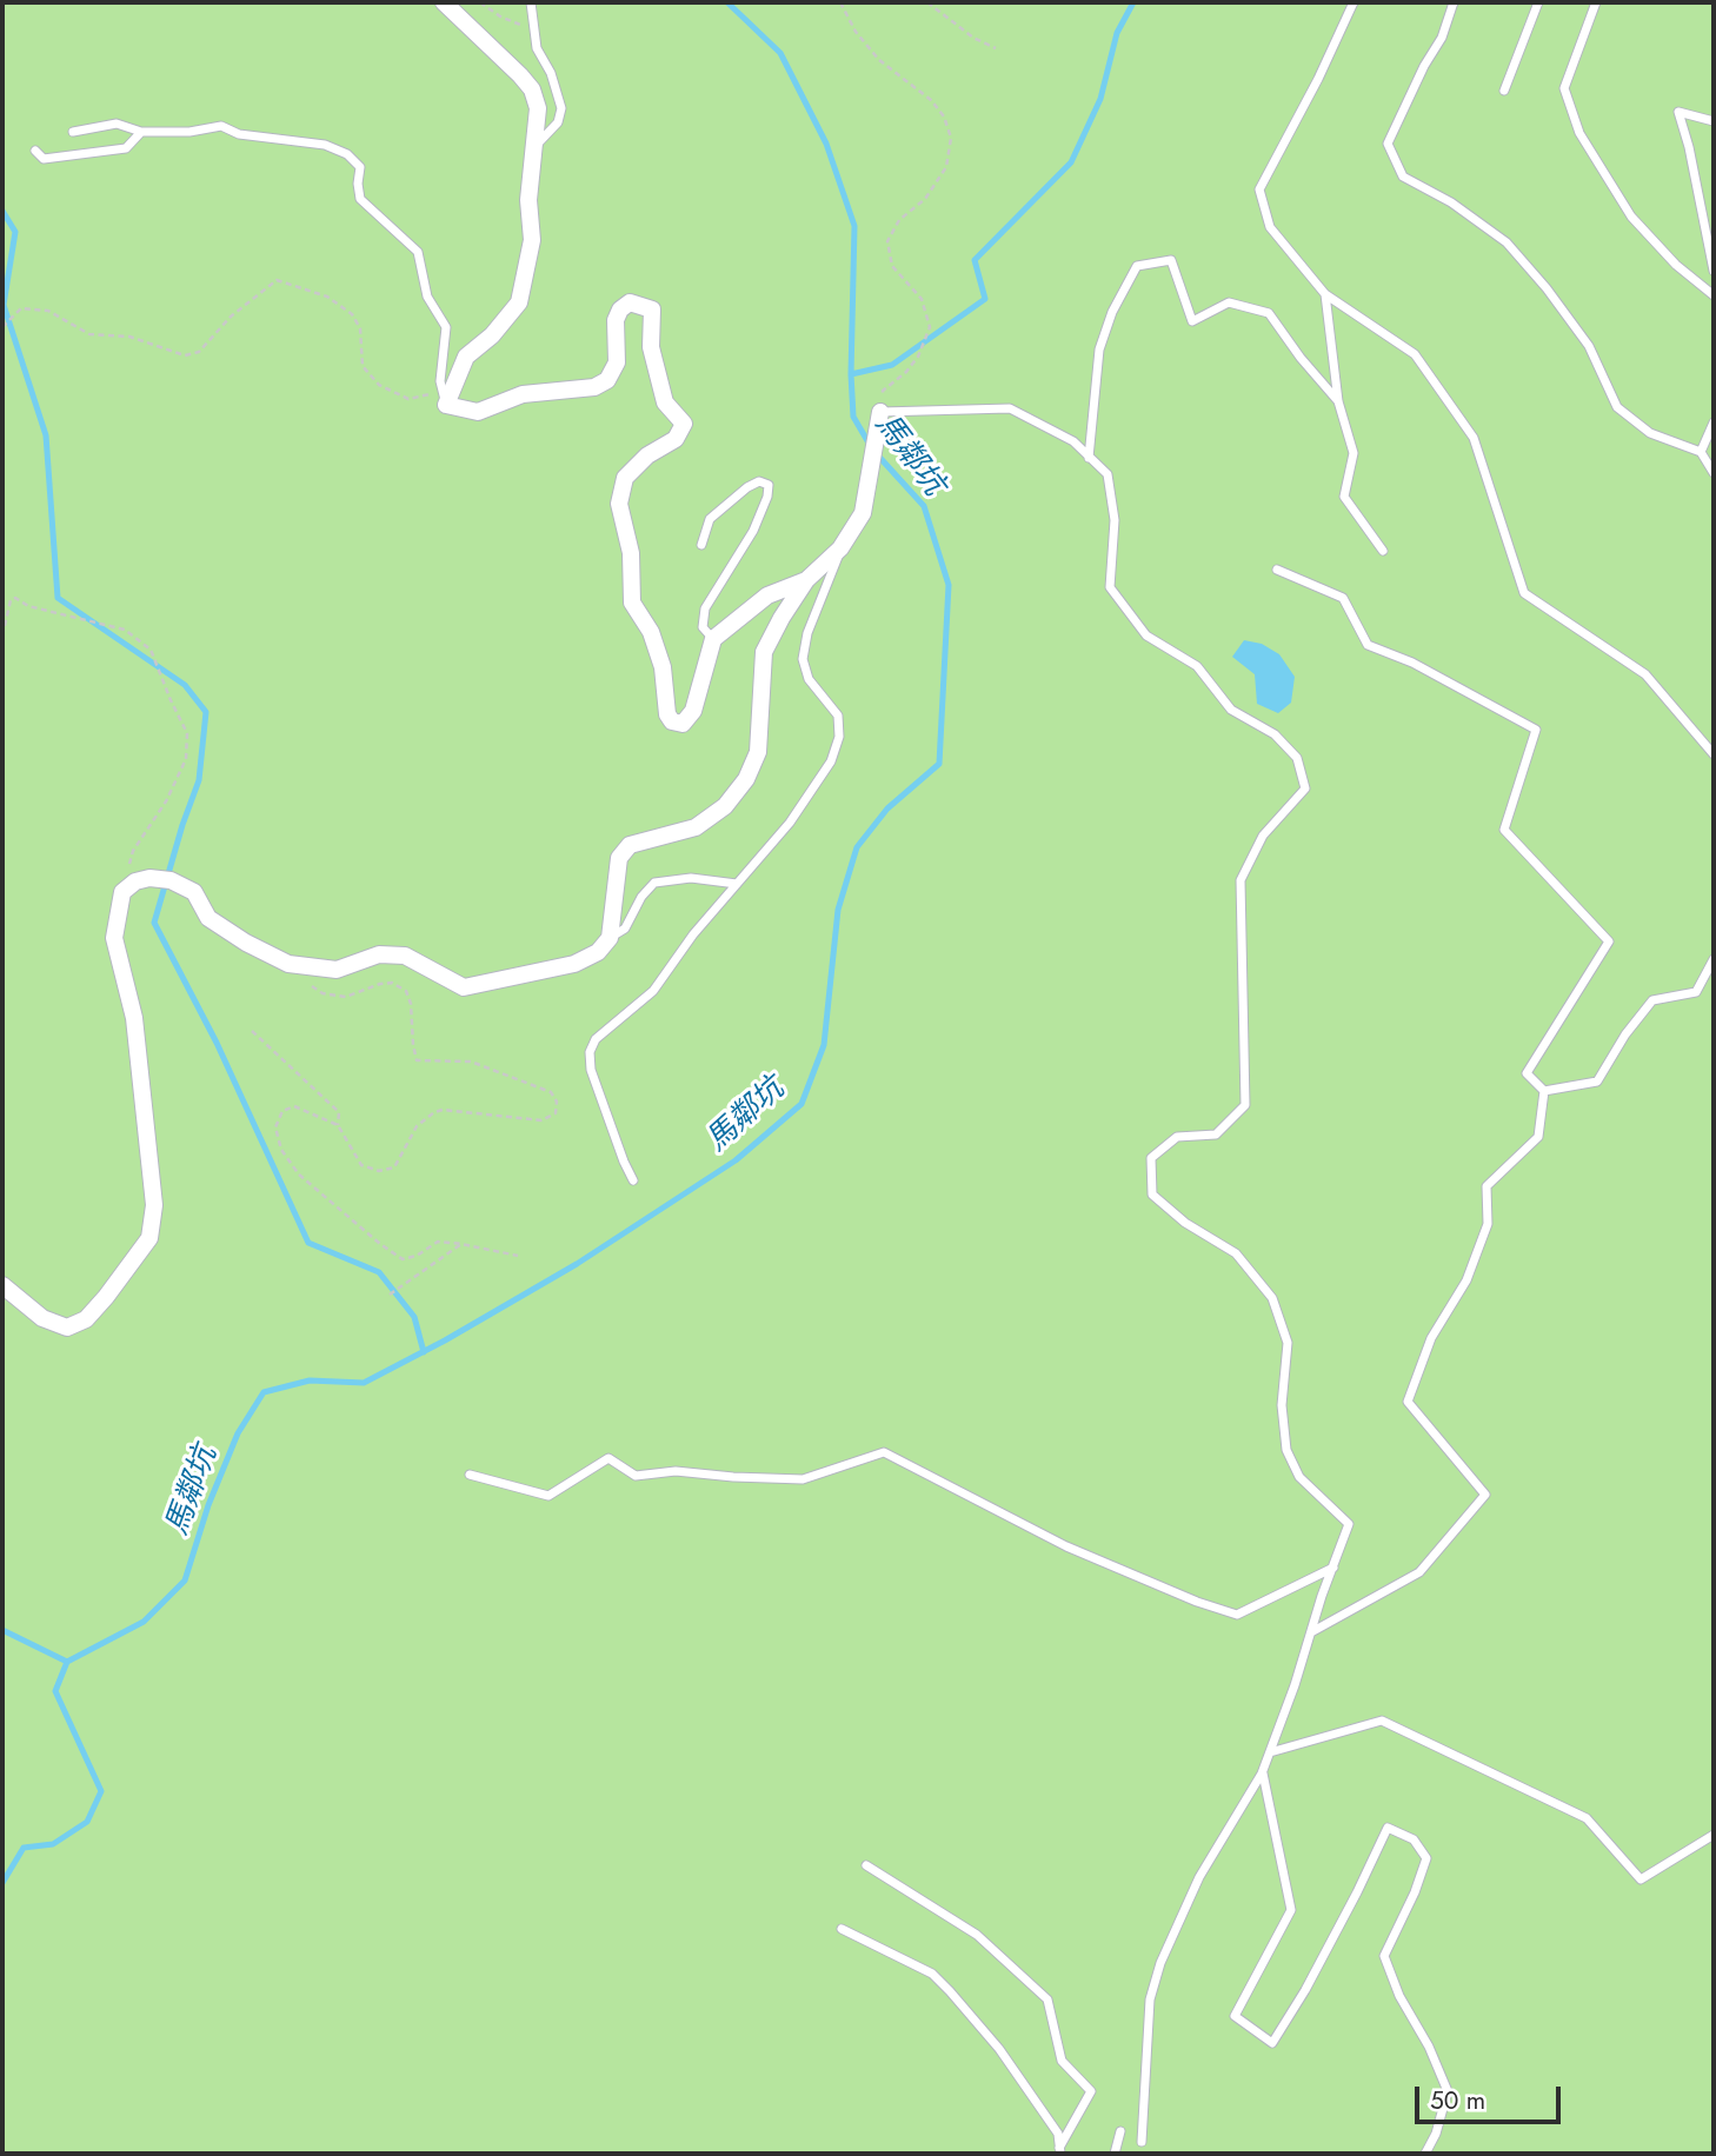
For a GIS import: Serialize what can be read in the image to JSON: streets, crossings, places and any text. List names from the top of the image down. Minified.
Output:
{"water":["馬鄰坑"],"scale_bar":"50 m"}
